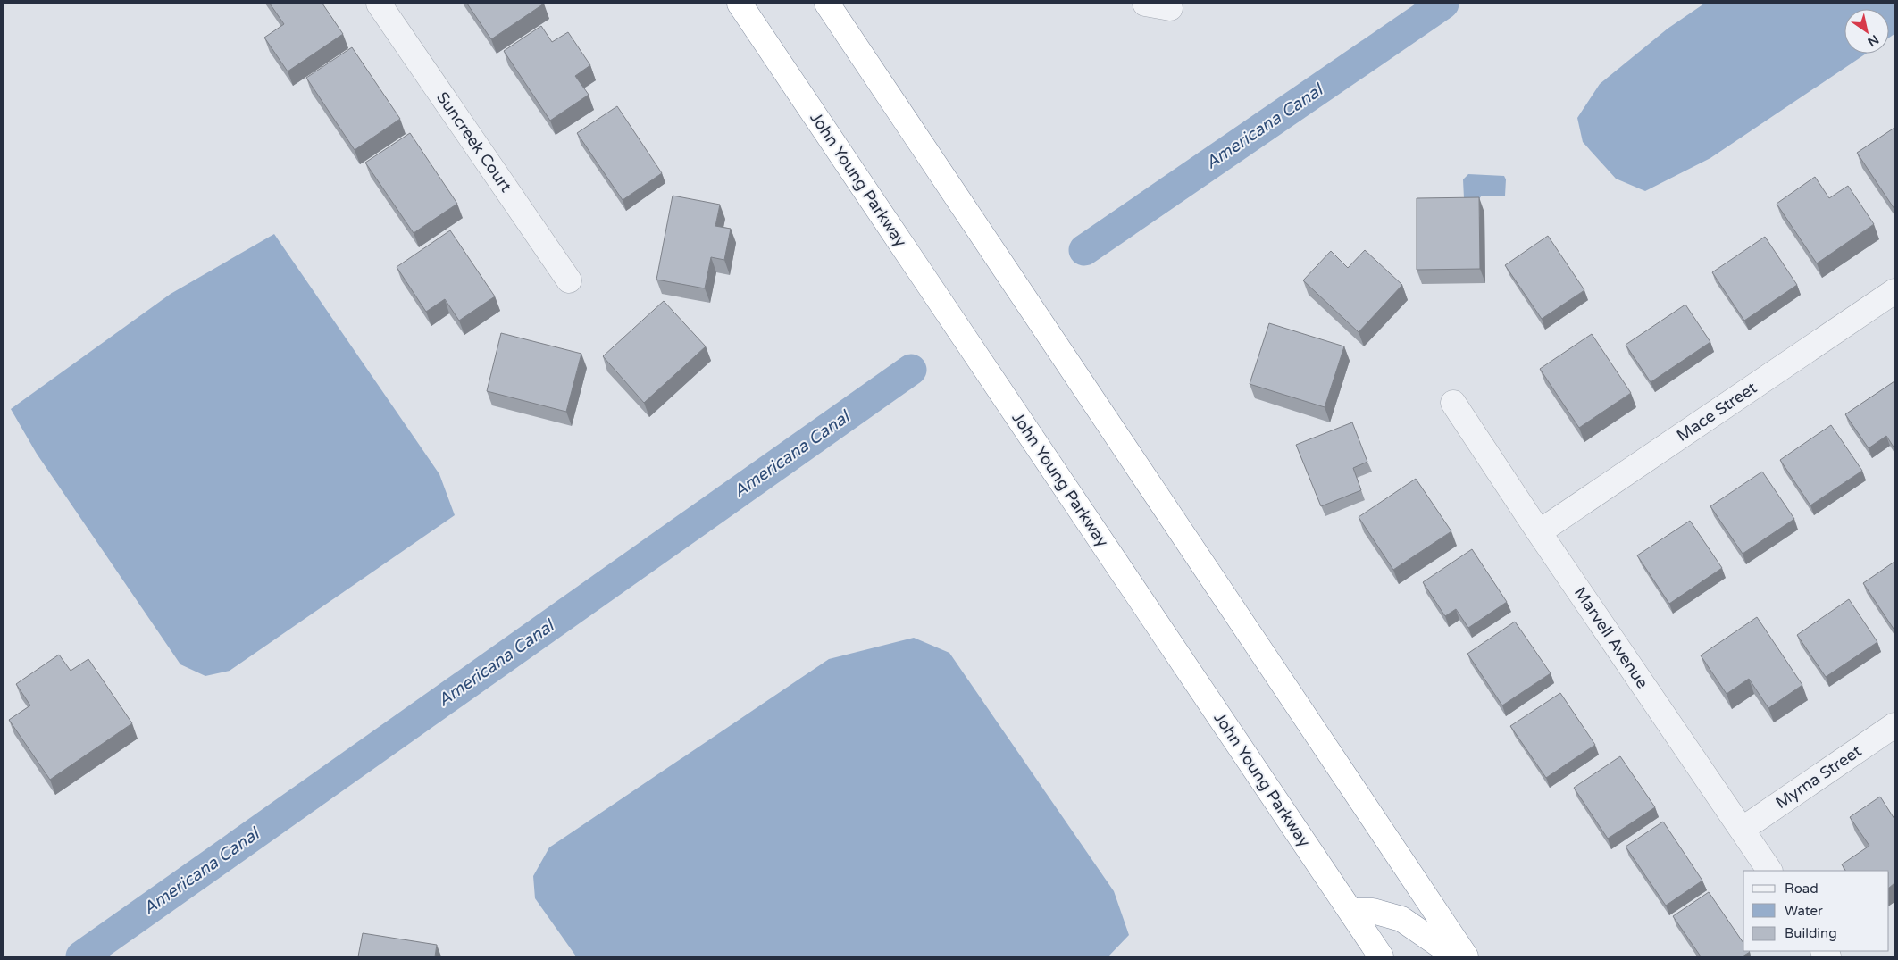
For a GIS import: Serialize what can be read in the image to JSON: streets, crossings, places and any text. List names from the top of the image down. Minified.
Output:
{"streets":{"highway":["John Young Parkway"],"street":["Suncreek Court","Mace Street","Marvell Avenue","Myrna Street"]},"crossings":[["Mace Street","Marvell Avenue"],["Marvell Avenue","Myrna Street"]],"water":["Americana Canal"],"legend":["Road","Water","Building"],"north":"bottom right"}
